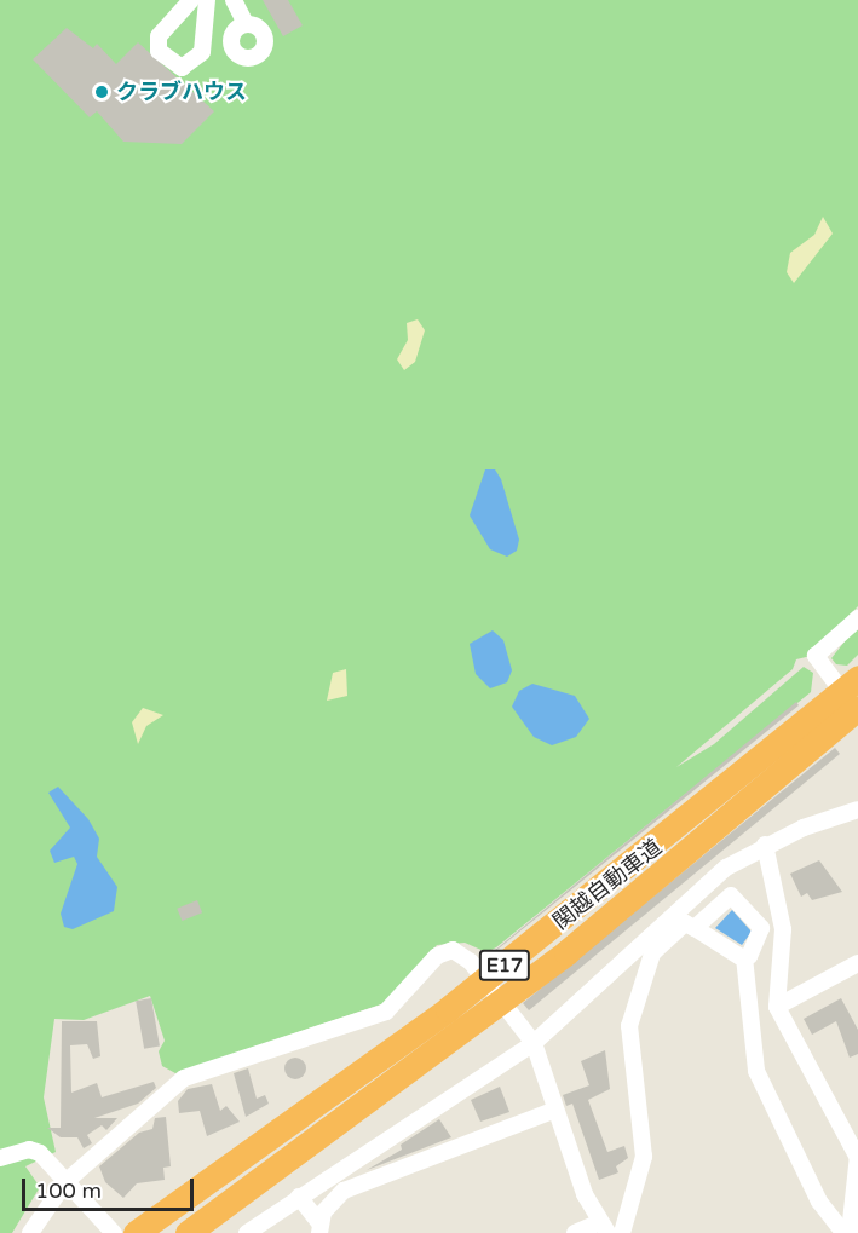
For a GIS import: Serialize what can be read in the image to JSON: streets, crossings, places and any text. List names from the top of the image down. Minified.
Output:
{"streets":{"highway":["関越自動車道","E17"]},"places":["クラブハウス"],"scale_bar":"100 m"}
